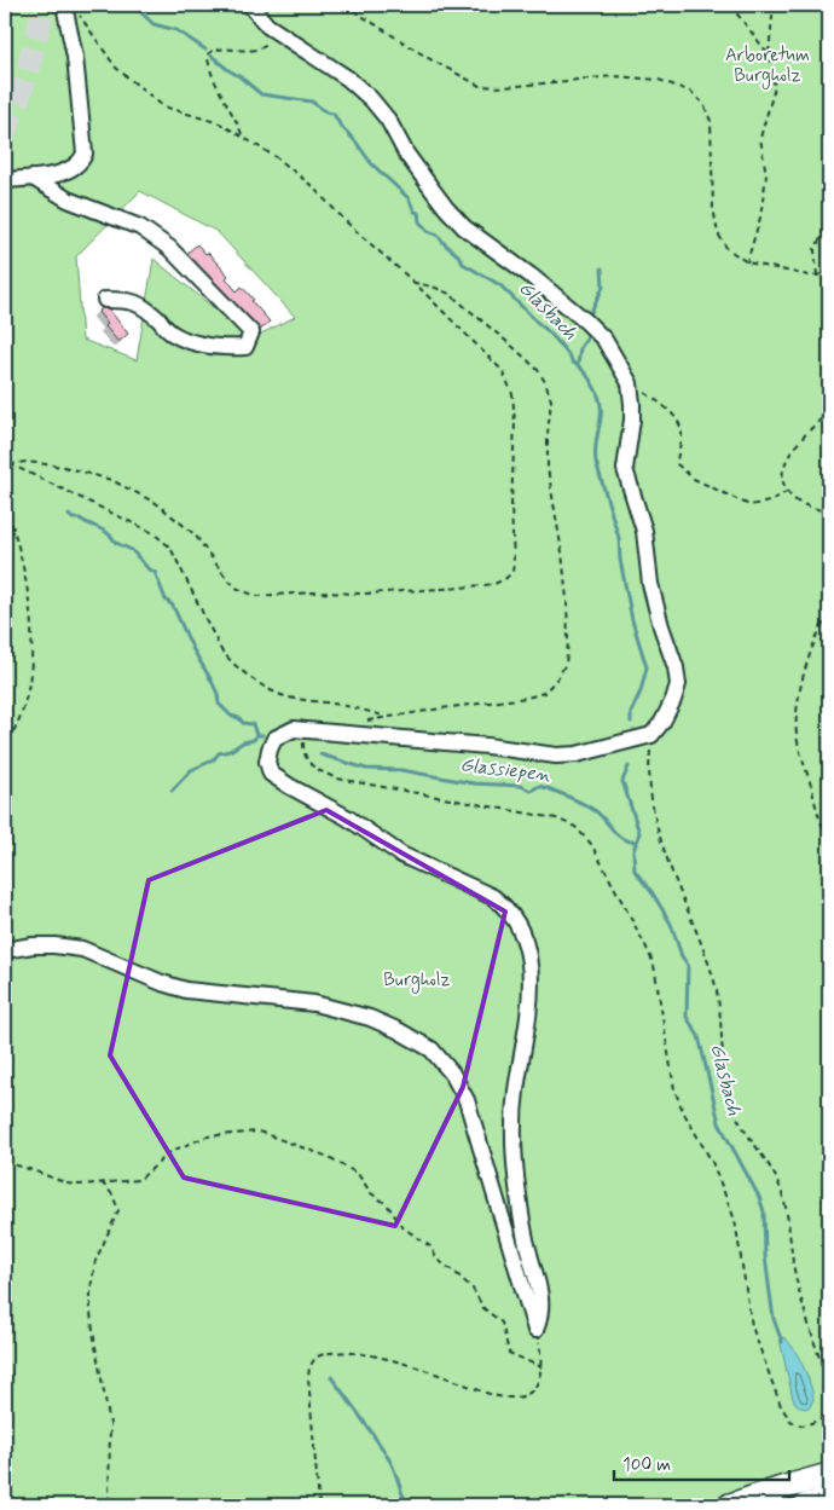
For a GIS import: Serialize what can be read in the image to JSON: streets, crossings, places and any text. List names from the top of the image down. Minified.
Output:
{"water":["Glasbach","Glassiepen"],"parks":["Arboretum Burgholz","Burgholz"],"scale_bar":"100 m"}
